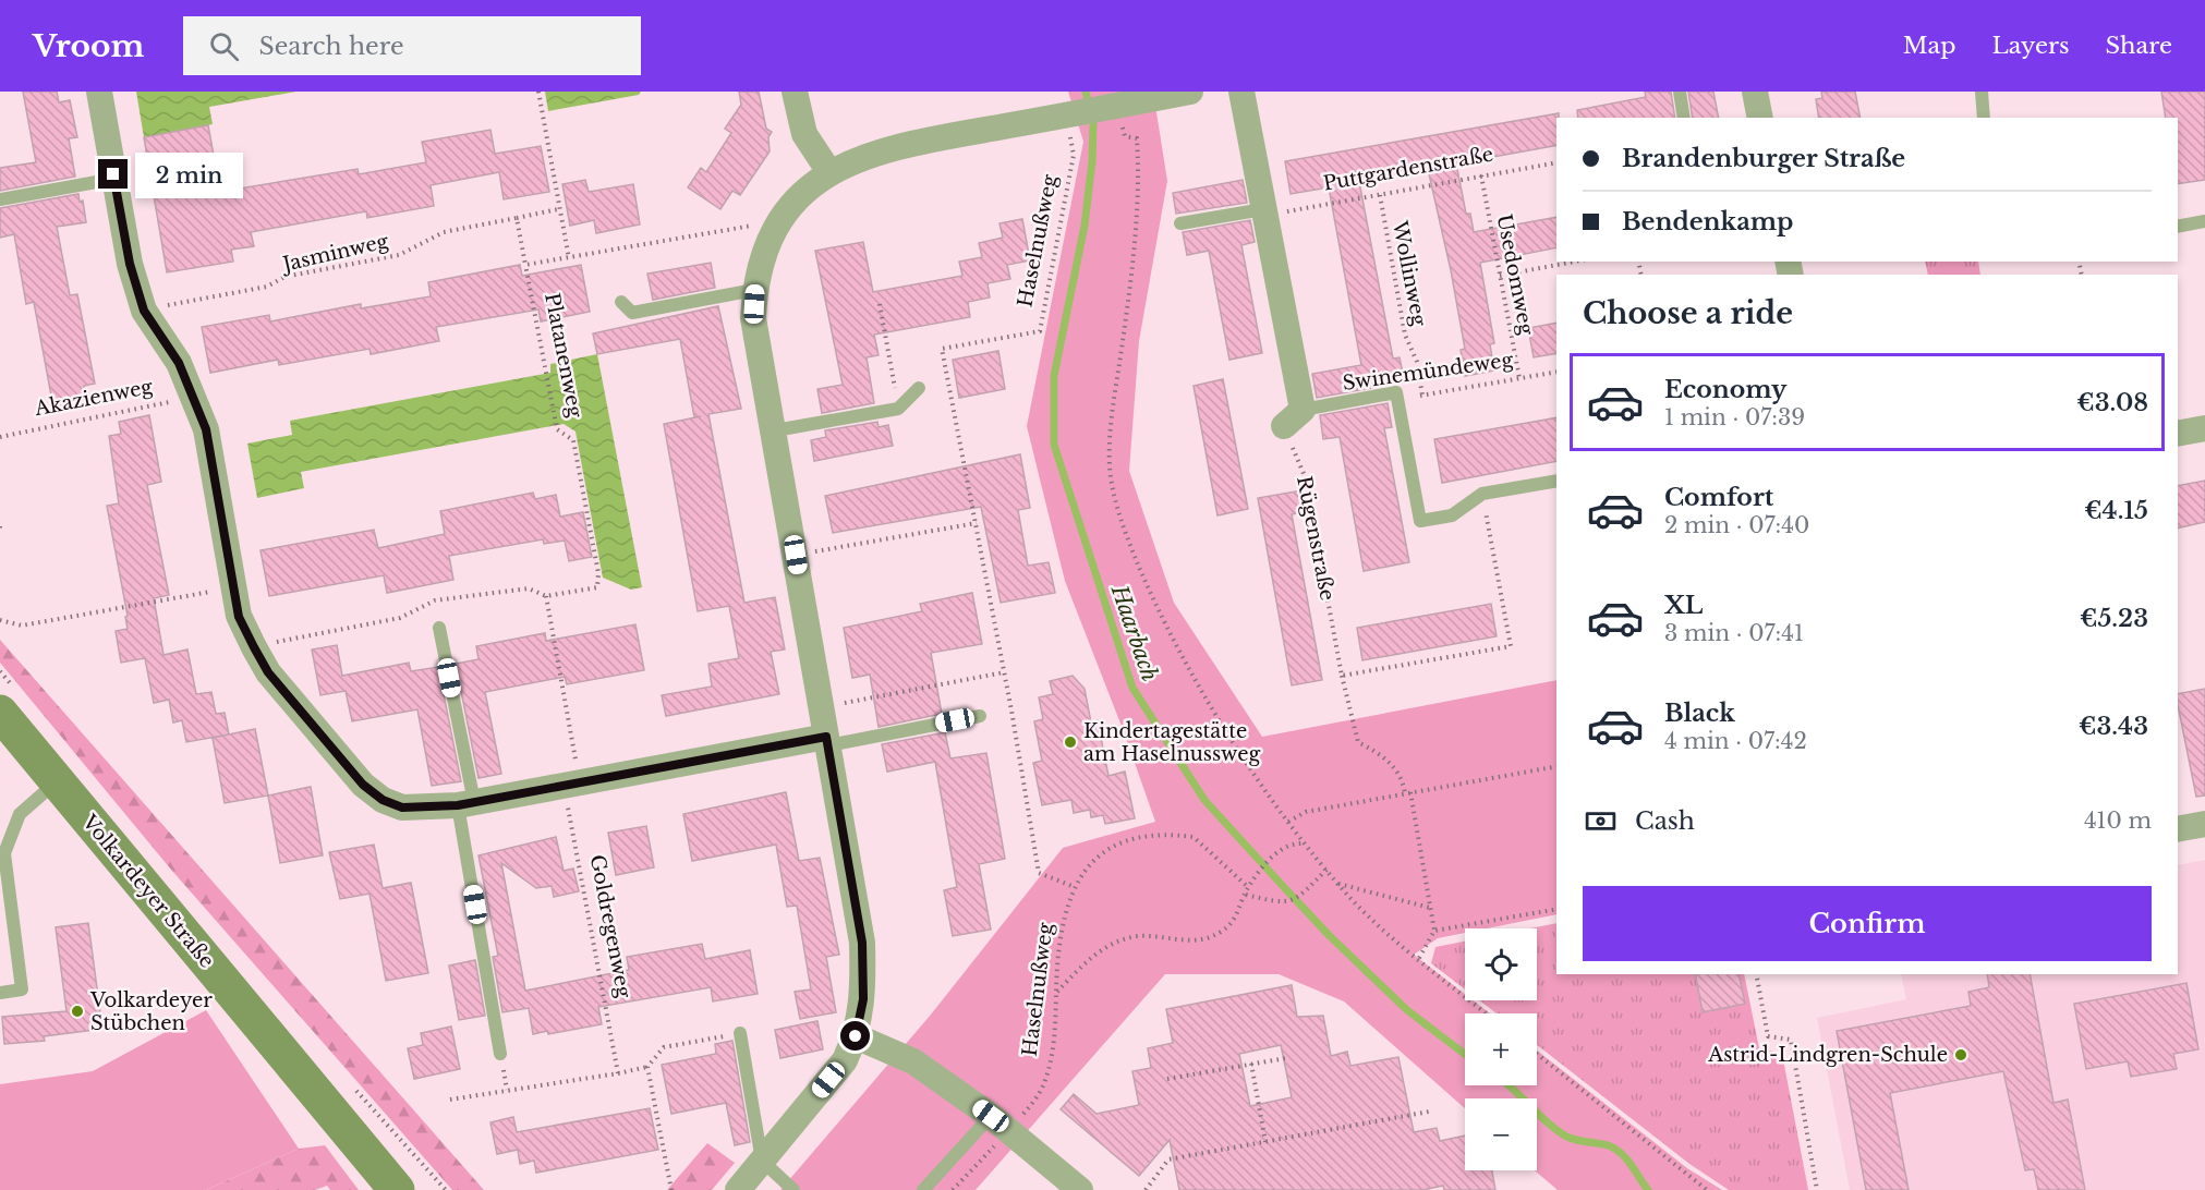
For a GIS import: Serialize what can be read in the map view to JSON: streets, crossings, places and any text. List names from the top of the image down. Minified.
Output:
{"streets":{"main road":["Volkardeyer Straße"],"lane":["Swinemündeweg"],"path":["Puttgardenstraße","Haselnußweg","Jasminweg","Wollinweg","Usedomweg","Platanenweg","Akazienweg","Rügenstraße","Goldregenweg"]},"crossings":[["Puttgardenstraße","Wollinweg"],["Puttgardenstraße","Usedomweg"],["Wollinweg","Swinemündeweg"],["Usedomweg","Swinemündeweg"],["Swinemündeweg","Rügenstraße"]],"water":["Haarbach"],"places":["Kindertagestätte am Haselnussweg","Volkardeyer Stübchen","Astrid-Lindgren-Schule"],"page":{"header":"Vroom","search":"Search here","nav":["Map","Layers","Share"],"banner":["Brandenburger Straße","Bendenkamp"],"bubble":"2 min","heading":"Choose a ride","list":[{"name":"Economy","note":"1 min · 07:39","value":"€3.08"},{"name":"Comfort","note":"2 min · 07:40","value":"€4.15"},{"name":"XL","note":"3 min · 07:41","value":"€5.23"},{"name":"Black","note":"4 min · 07:42","value":"€3.43"}],"pay":["Cash","410 m"],"buttons":"Confirm","map_buttons":["+","−"]}}
